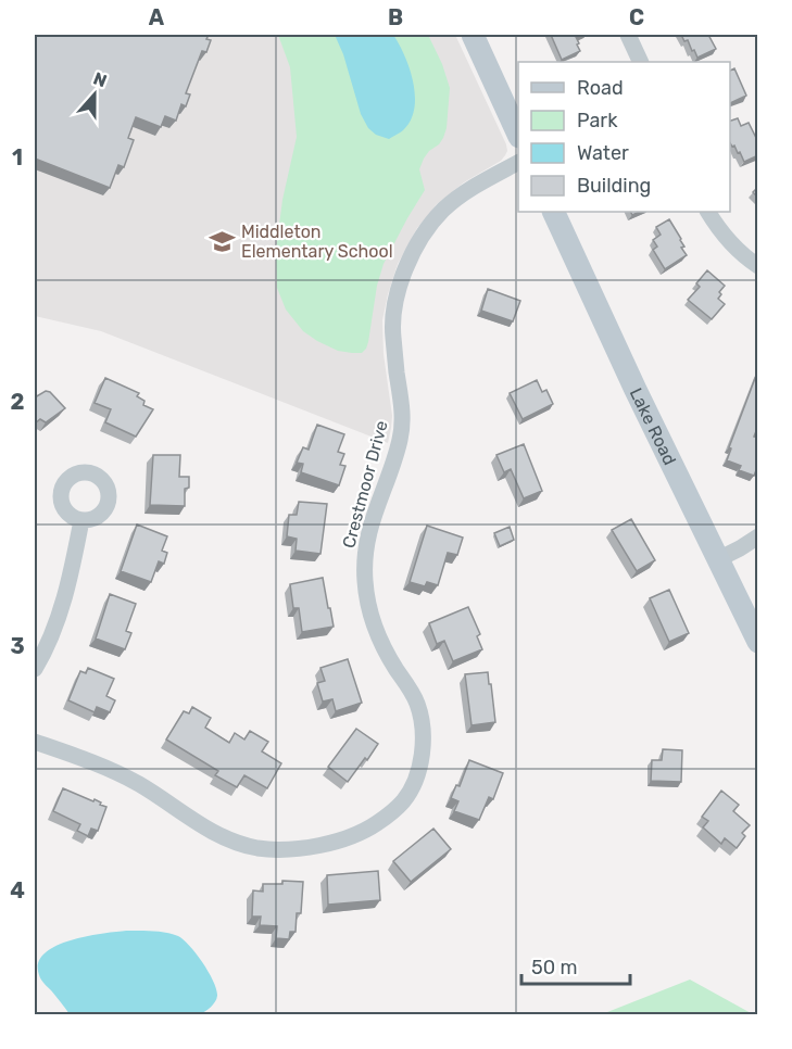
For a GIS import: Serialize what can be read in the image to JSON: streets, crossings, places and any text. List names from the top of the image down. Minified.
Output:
{"streets":{"street":["Lake Road","Crestmoor Drive"]},"places":{"school or university":["Middleton Elementary School"]},"legend":["Road","Park","Water","Building"],"scale_bar":"50 m","north":"top","grid":{"columns":["A","B","C"],"rows":["1","2","3","4"]}}
